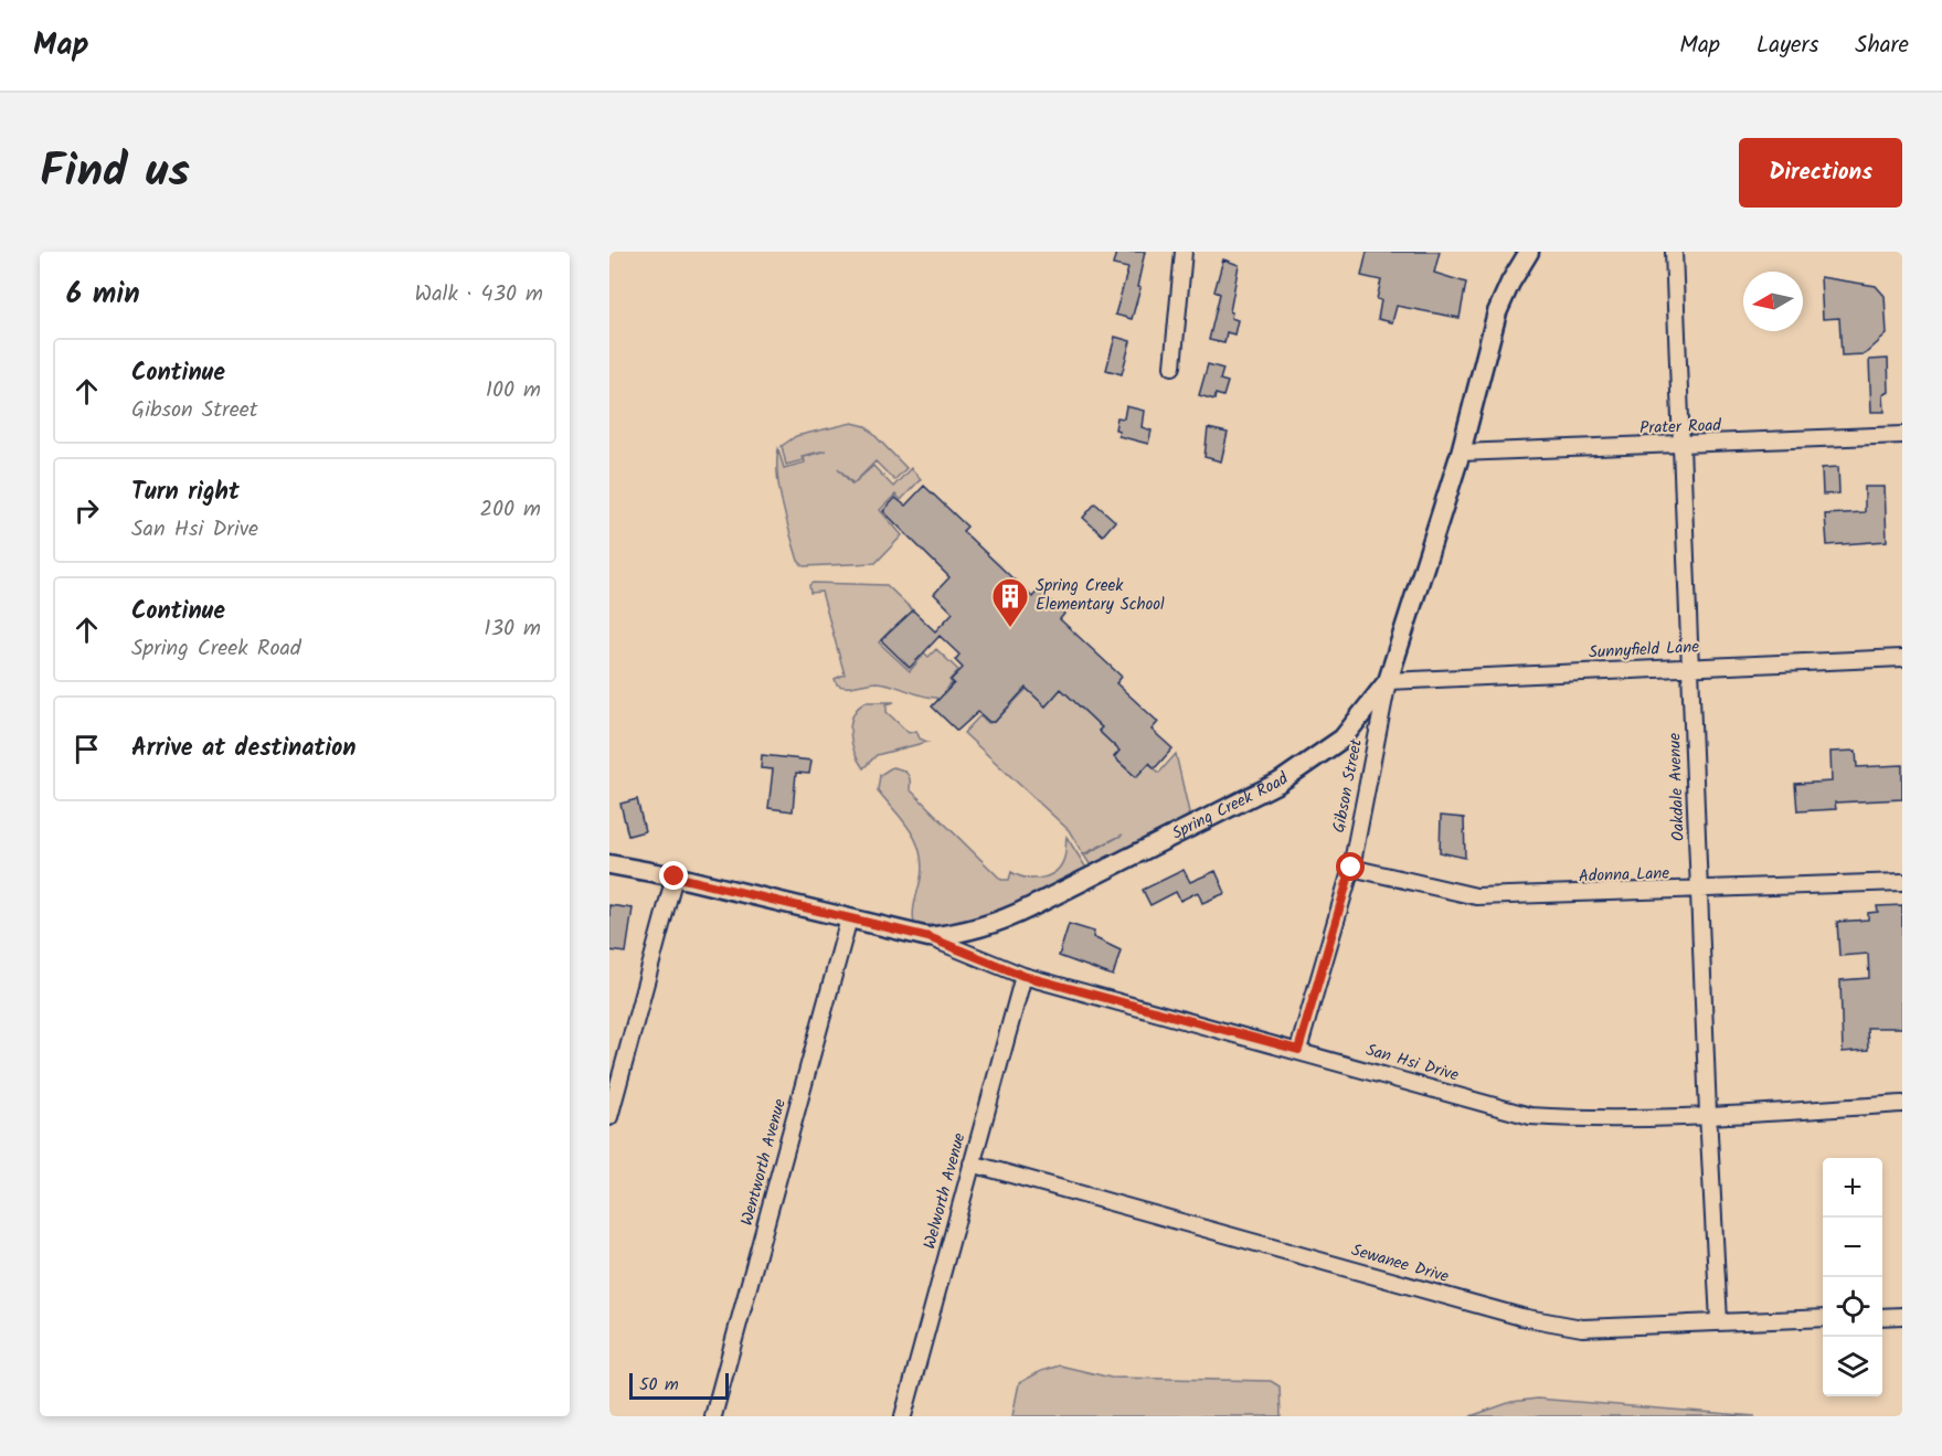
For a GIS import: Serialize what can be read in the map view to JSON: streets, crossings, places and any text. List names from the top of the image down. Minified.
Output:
{"streets":{"street":["Prater Road","Sunnyfield Lane","Gibson Street","Oakdale Avenue","Spring Creek Road","Adonna Lane","San Hsi Drive","Wentworth Avenue","Welworth Avenue","Sewanee Drive"]},"crossings":[["Prater Road","Oakdale Avenue"],["Prater Road","Spring Creek Road"],["Sunnyfield Lane","Gibson Street"],["Sunnyfield Lane","Oakdale Avenue"],["Sunnyfield Lane","Spring Creek Road"],["Gibson Street","Spring Creek Road"],["Gibson Street","Adonna Lane"],["Gibson Street","San Hsi Drive"],["Oakdale Avenue","Adonna Lane"],["Oakdale Avenue","San Hsi Drive"],["Oakdale Avenue","Sewanee Drive"],["Spring Creek Road","San Hsi Drive"],["Spring Creek Road","Wentworth Avenue"],["San Hsi Drive","Welworth Avenue"],["Welworth Avenue","Sewanee Drive"]],"places":{"building":["Spring Creek Elementary School"]},"scale_bar":"50 m","north":"left","page":{"header":"Map","nav":["Map","Layers","Share"],"title":"Find us","buttons":"Directions","heading":["6 min","Walk · 430 m"],"list":[["Continue","Gibson Street","100 m"],["Turn right","San Hsi Drive","200 m"],["Continue","Spring Creek Road","130 m"],"Arrive at destination"],"map_buttons":["+","−"],"scale":"50 m"}}
